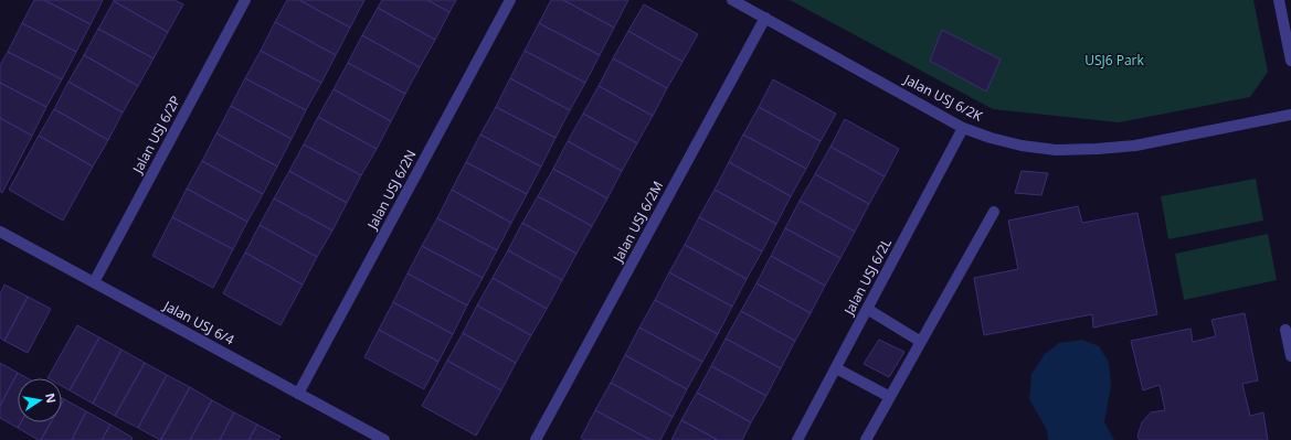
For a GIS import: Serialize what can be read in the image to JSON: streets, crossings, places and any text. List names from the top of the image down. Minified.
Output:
{"streets":{"street":["Jalan USJ 6/2K","Jalan USJ 6/2P","Jalan USJ 6/2N","Jalan USJ 6/2M","Jalan USJ 6/2L","Jalan USJ 6/4"]},"crossings":[["Jalan USJ 6/2K","Jalan USJ 6/2M"],["Jalan USJ 6/2K","Jalan USJ 6/2L"],["Jalan USJ 6/2P","Jalan USJ 6/4"],["Jalan USJ 6/2N","Jalan USJ 6/4"]],"parks":["USJ6 Park"],"north":"right"}
